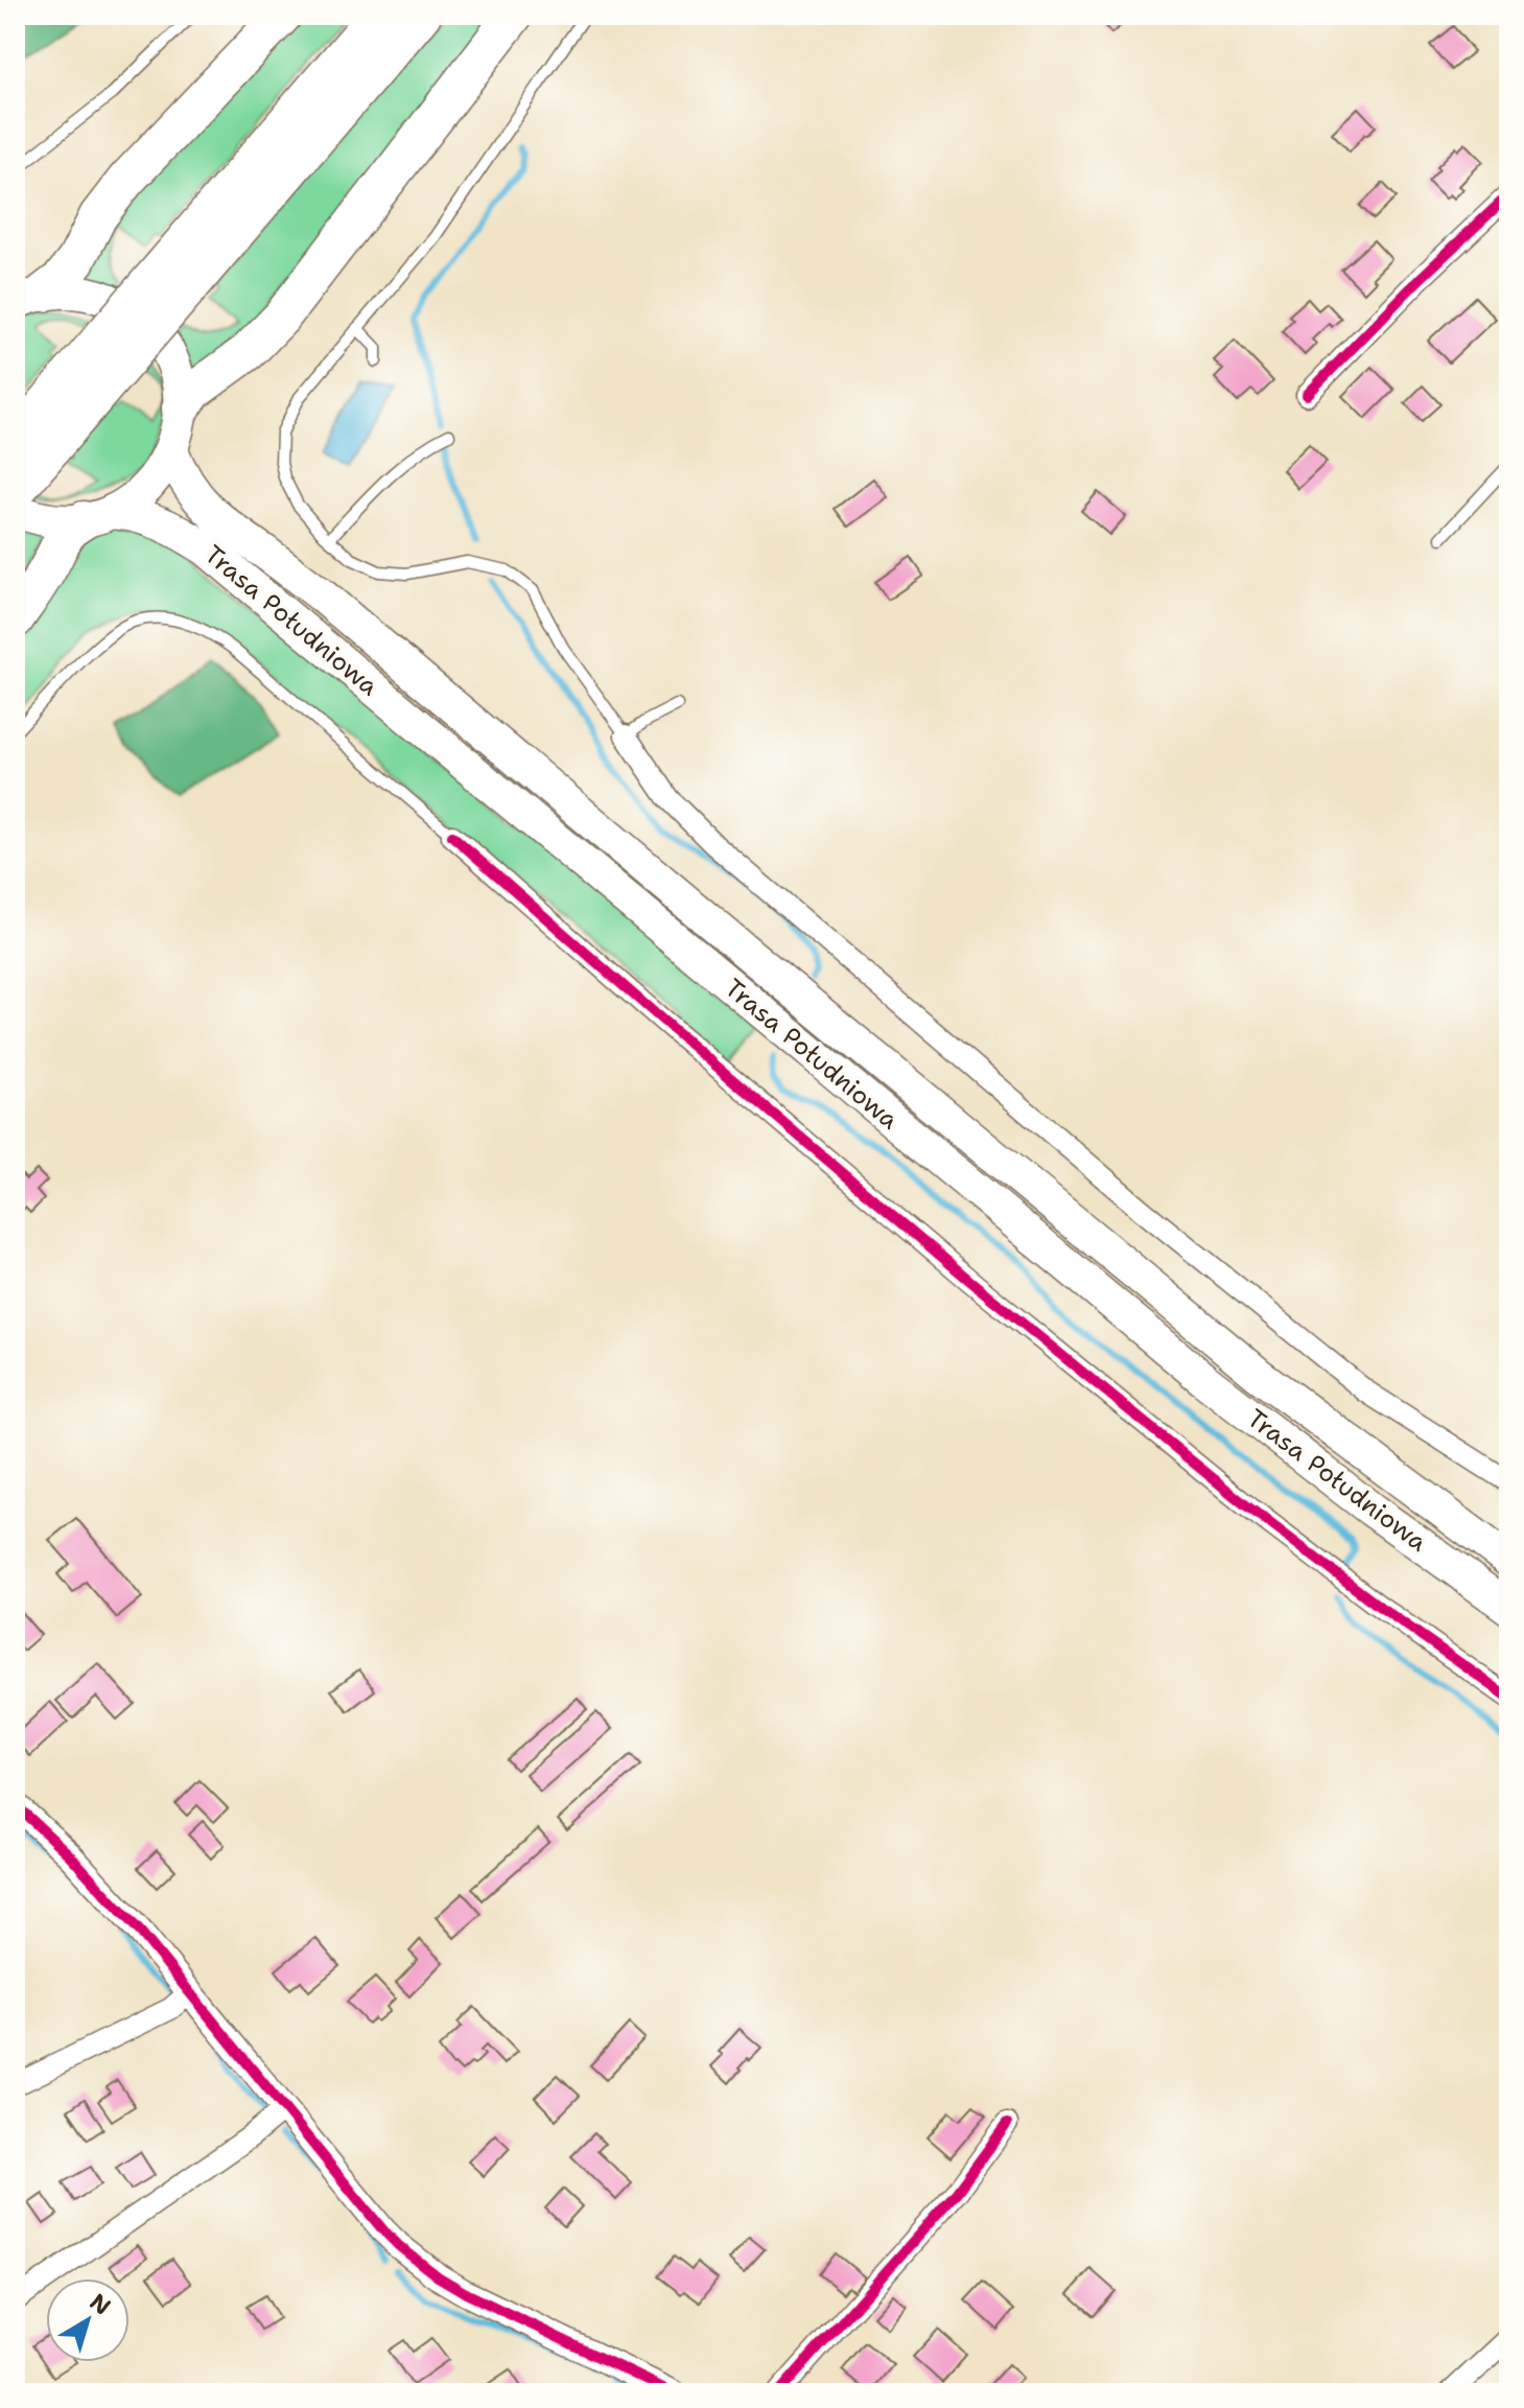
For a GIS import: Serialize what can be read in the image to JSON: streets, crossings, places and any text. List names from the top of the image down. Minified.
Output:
{"streets":{"highway":["Trasa Południowa"]},"north":"top right"}
